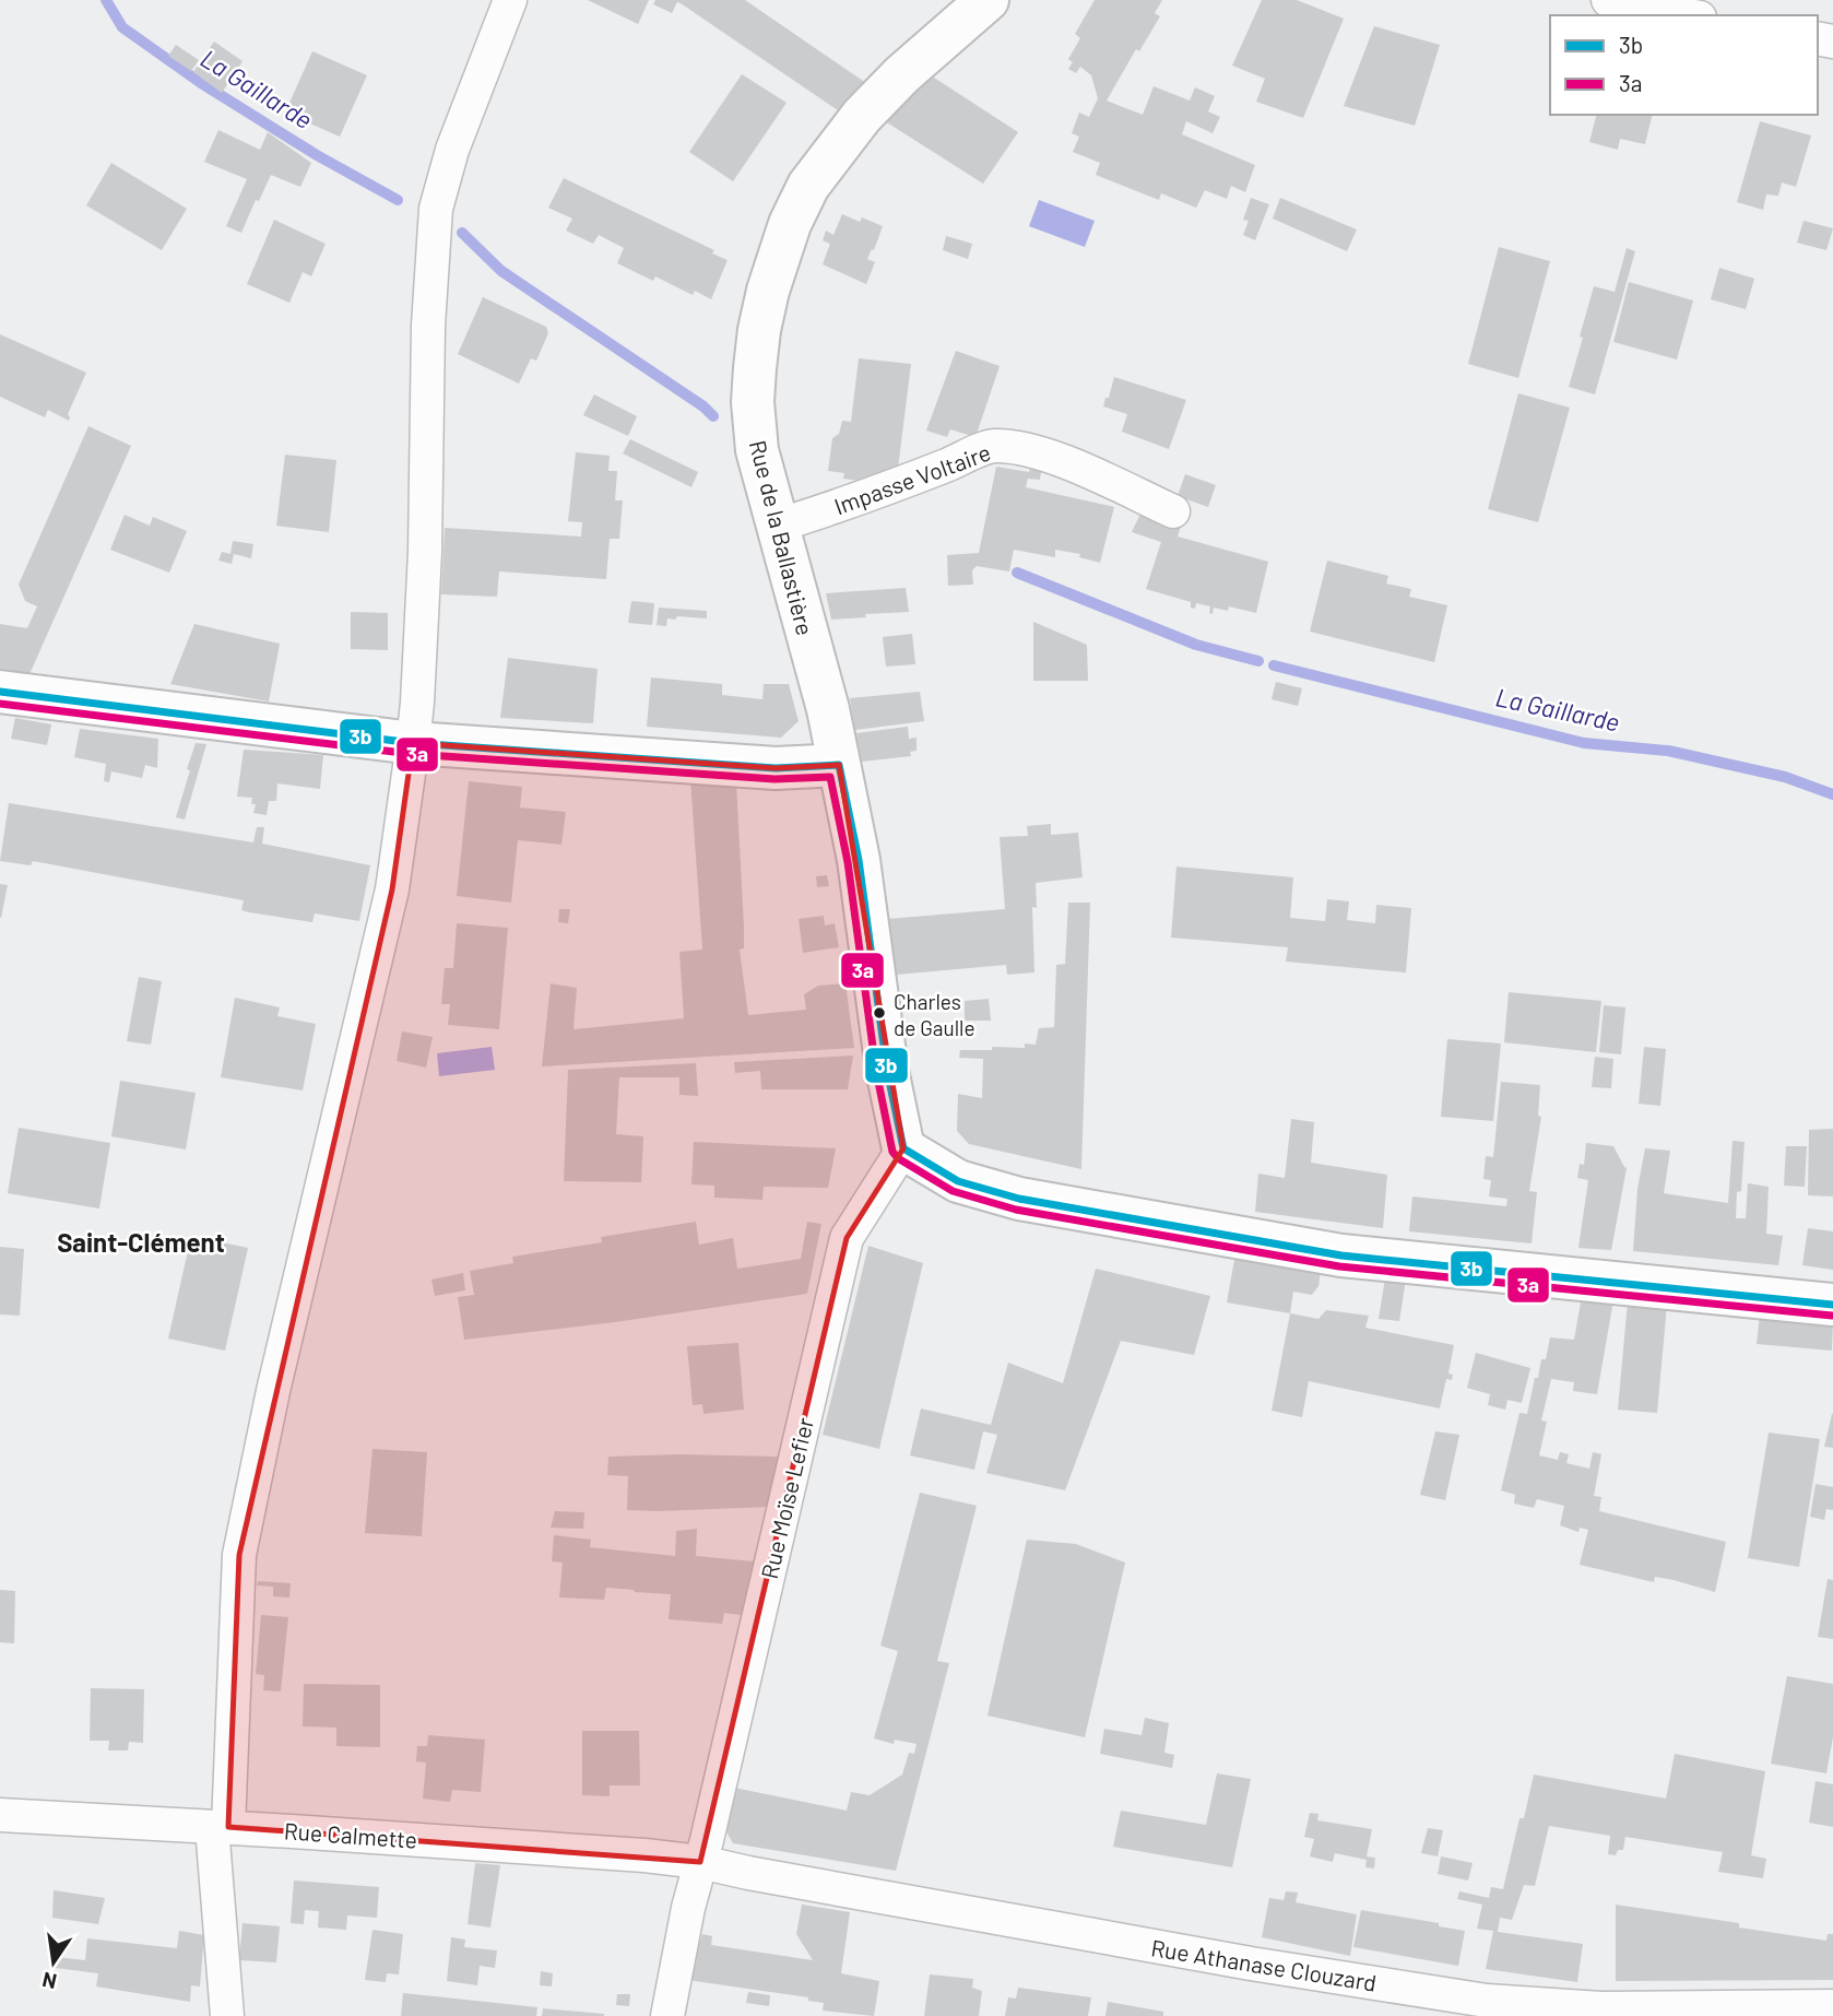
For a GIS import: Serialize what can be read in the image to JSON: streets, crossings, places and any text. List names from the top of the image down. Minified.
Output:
{"streets":{"street":["Impasse Voltaire","Rue de la Ballastière","Rue Moïse Lefier","Rue Calmette","Rue Athanase Clouzard"]},"crossings":[["Impasse Voltaire","Rue de la Ballastière"],["Rue de la Ballastière","Rue Moïse Lefier"],["Rue Moïse Lefier","Rue Calmette"],["Rue Moïse Lefier","Rue Athanase Clouzard"],["Rue Calmette","Rue Athanase Clouzard"]],"districts":["Saint-Clément"],"water":["La Gaillarde"],"places":["Charles de Gaulle"],"lines":["transit line 3b","transit line 3a"],"legend":["3b","3a"],"north":"bottom"}
